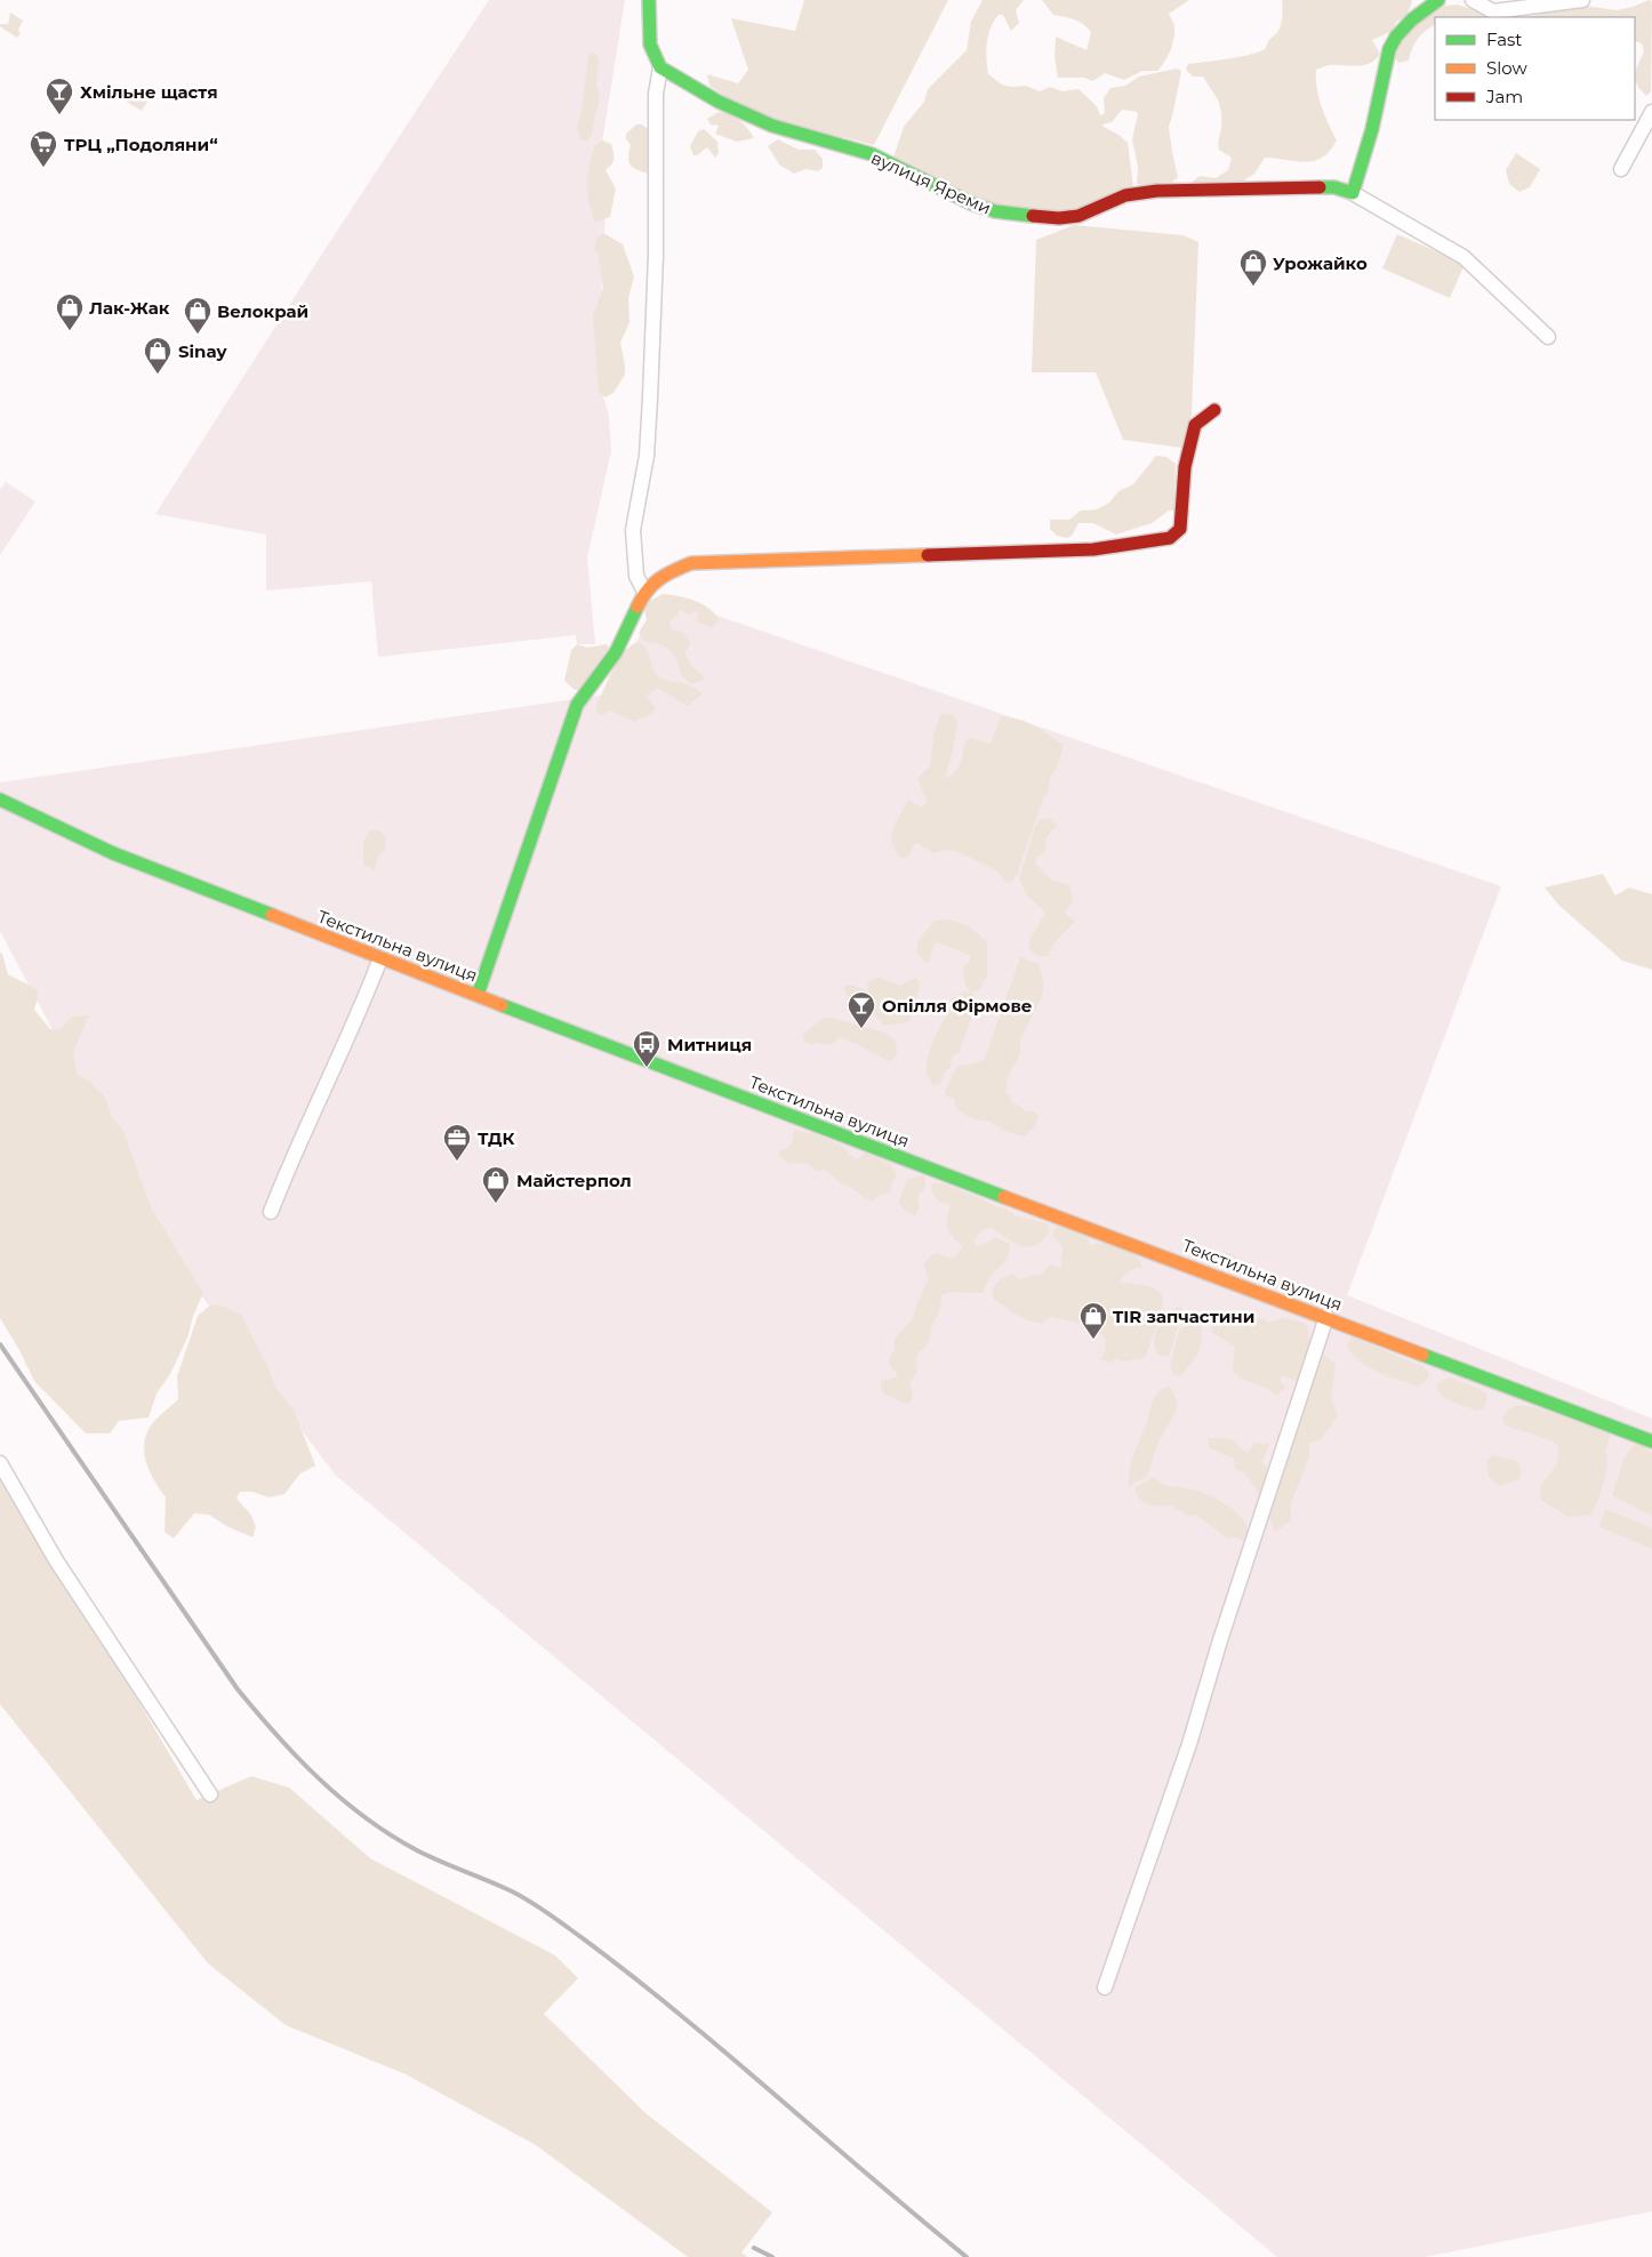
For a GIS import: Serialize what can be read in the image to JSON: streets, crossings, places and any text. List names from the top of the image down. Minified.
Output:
{"streets":{"street":["вулиця Яреми","Текстильна вулиця"]},"places":{"bar":["Хмільне щастя","Опілля Фірмове"],"supermarket":["ТРЦ „Подоляни“"],"shop":["Урожайко","Лак-Жак","Велокрай","Sinay","Майстерпол","TIR запчастини"],"bus stop":["Митниця"],"office":["ТДК"]},"legend":["Fast","Slow","Jam"]}
